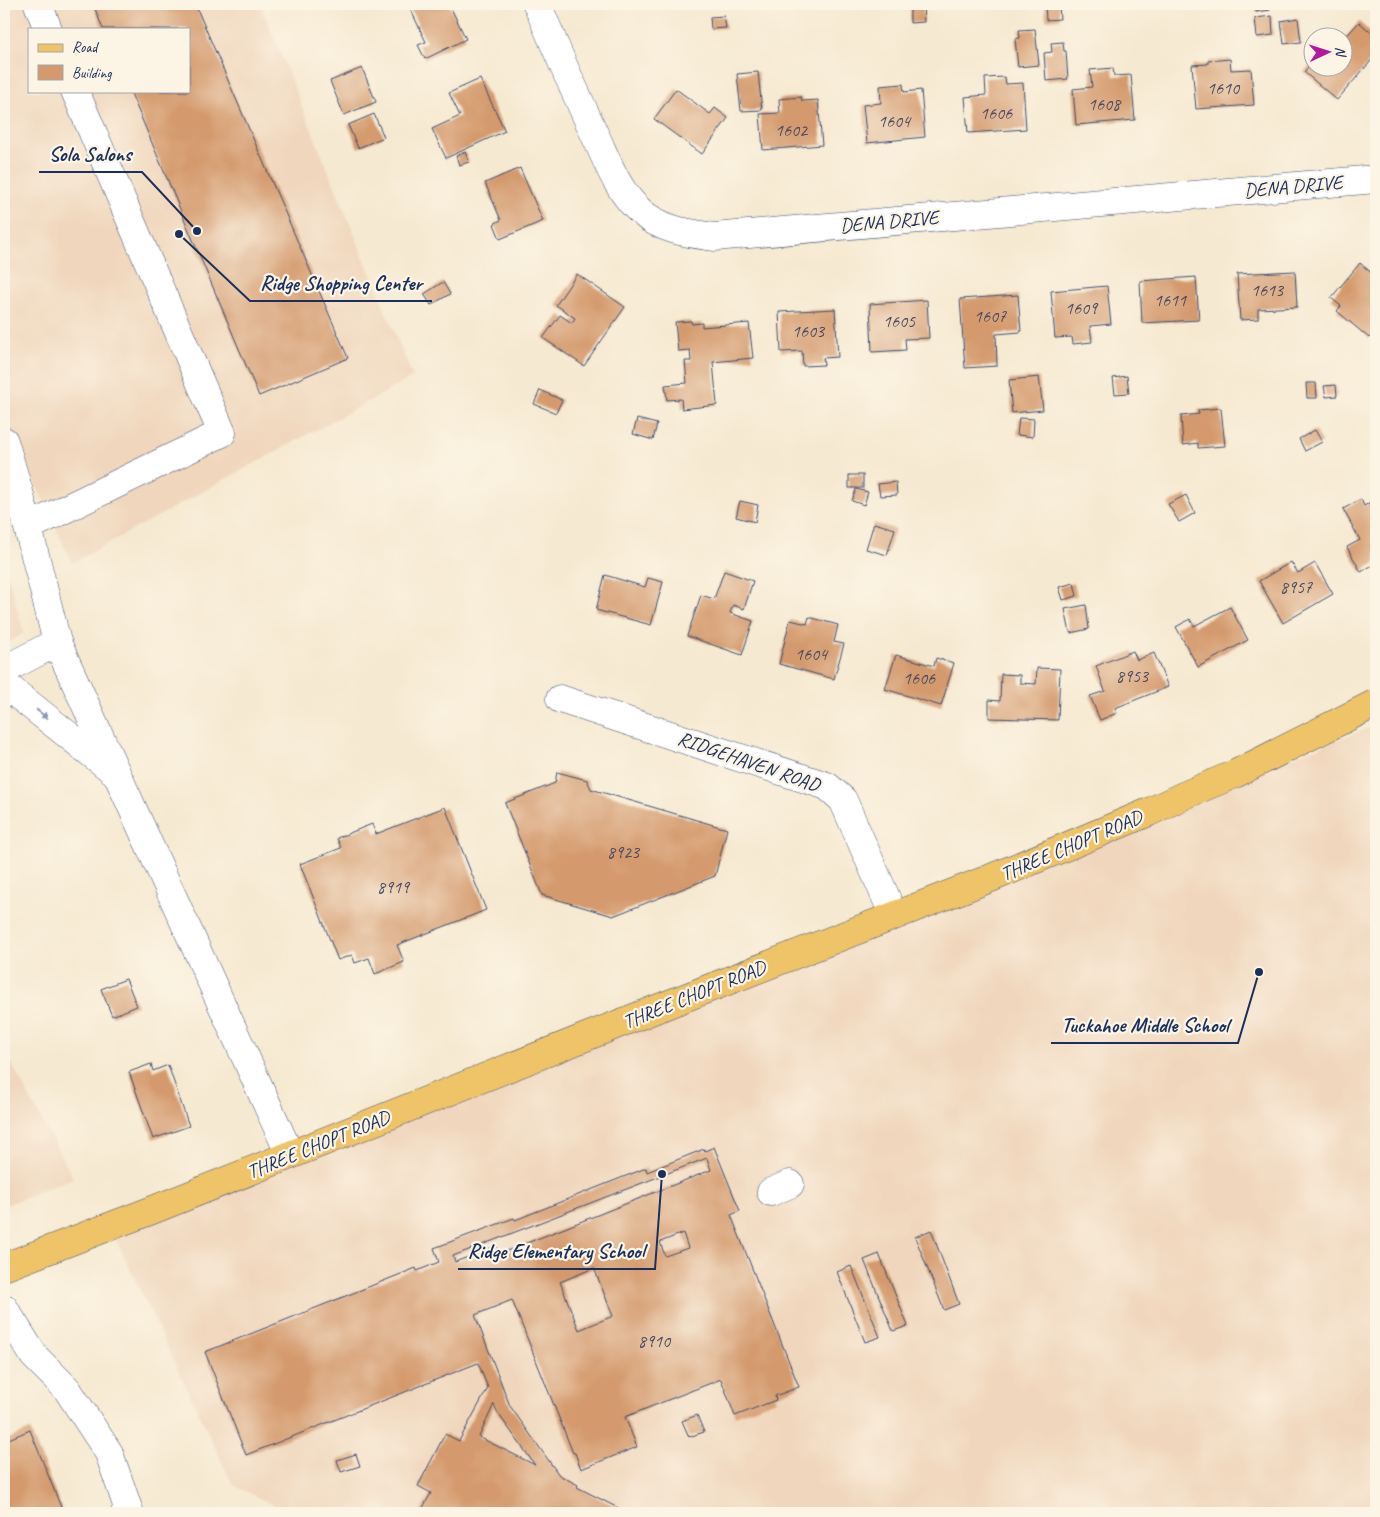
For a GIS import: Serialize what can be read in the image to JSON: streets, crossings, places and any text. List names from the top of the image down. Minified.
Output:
{"streets":{"main road":["THREE CHOPT ROAD"],"street":["DENA DRIVE","RIDGEHAVEN ROAD"]},"crossings":[["RIDGEHAVEN ROAD","THREE CHOPT ROAD"]],"places":["Sola Salons","Ridge Shopping Center","Tuckahoe Middle School","Ridge Elementary School"],"house_numbers":["1610","1608","1606","1604","1602","1613","1611","1609","1607","1605","1603","8957","1604","8953","1606","8923","8919","8910"],"legend":["Road","Building"],"north":"right"}
